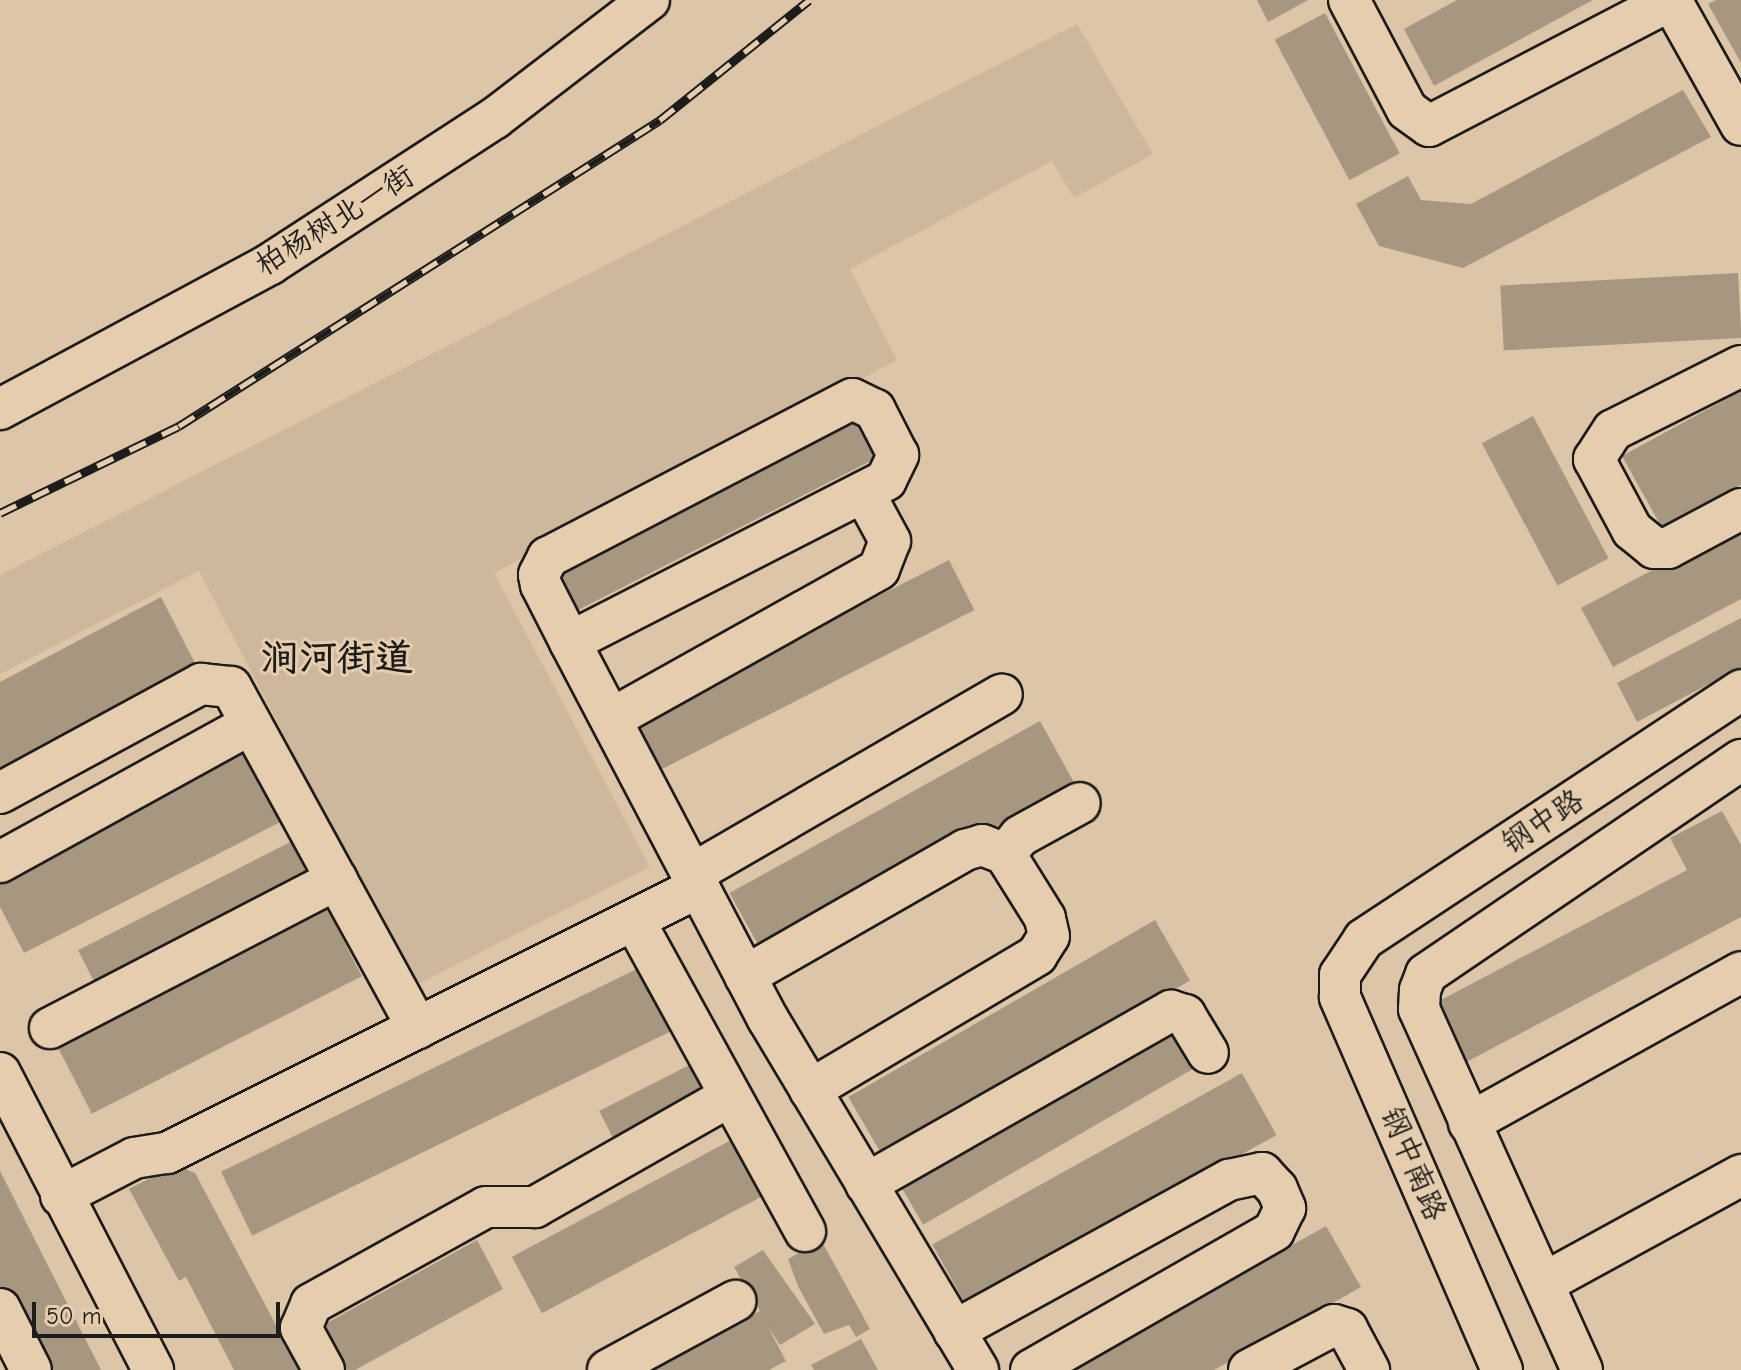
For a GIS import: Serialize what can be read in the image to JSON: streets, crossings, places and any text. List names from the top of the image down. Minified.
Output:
{"streets":{"street":["柏杨树北一街","钢中路","钢中南路"]},"crossings":[["钢中路","钢中南路"]],"districts":["涧河街道"],"scale_bar":"50 m"}
